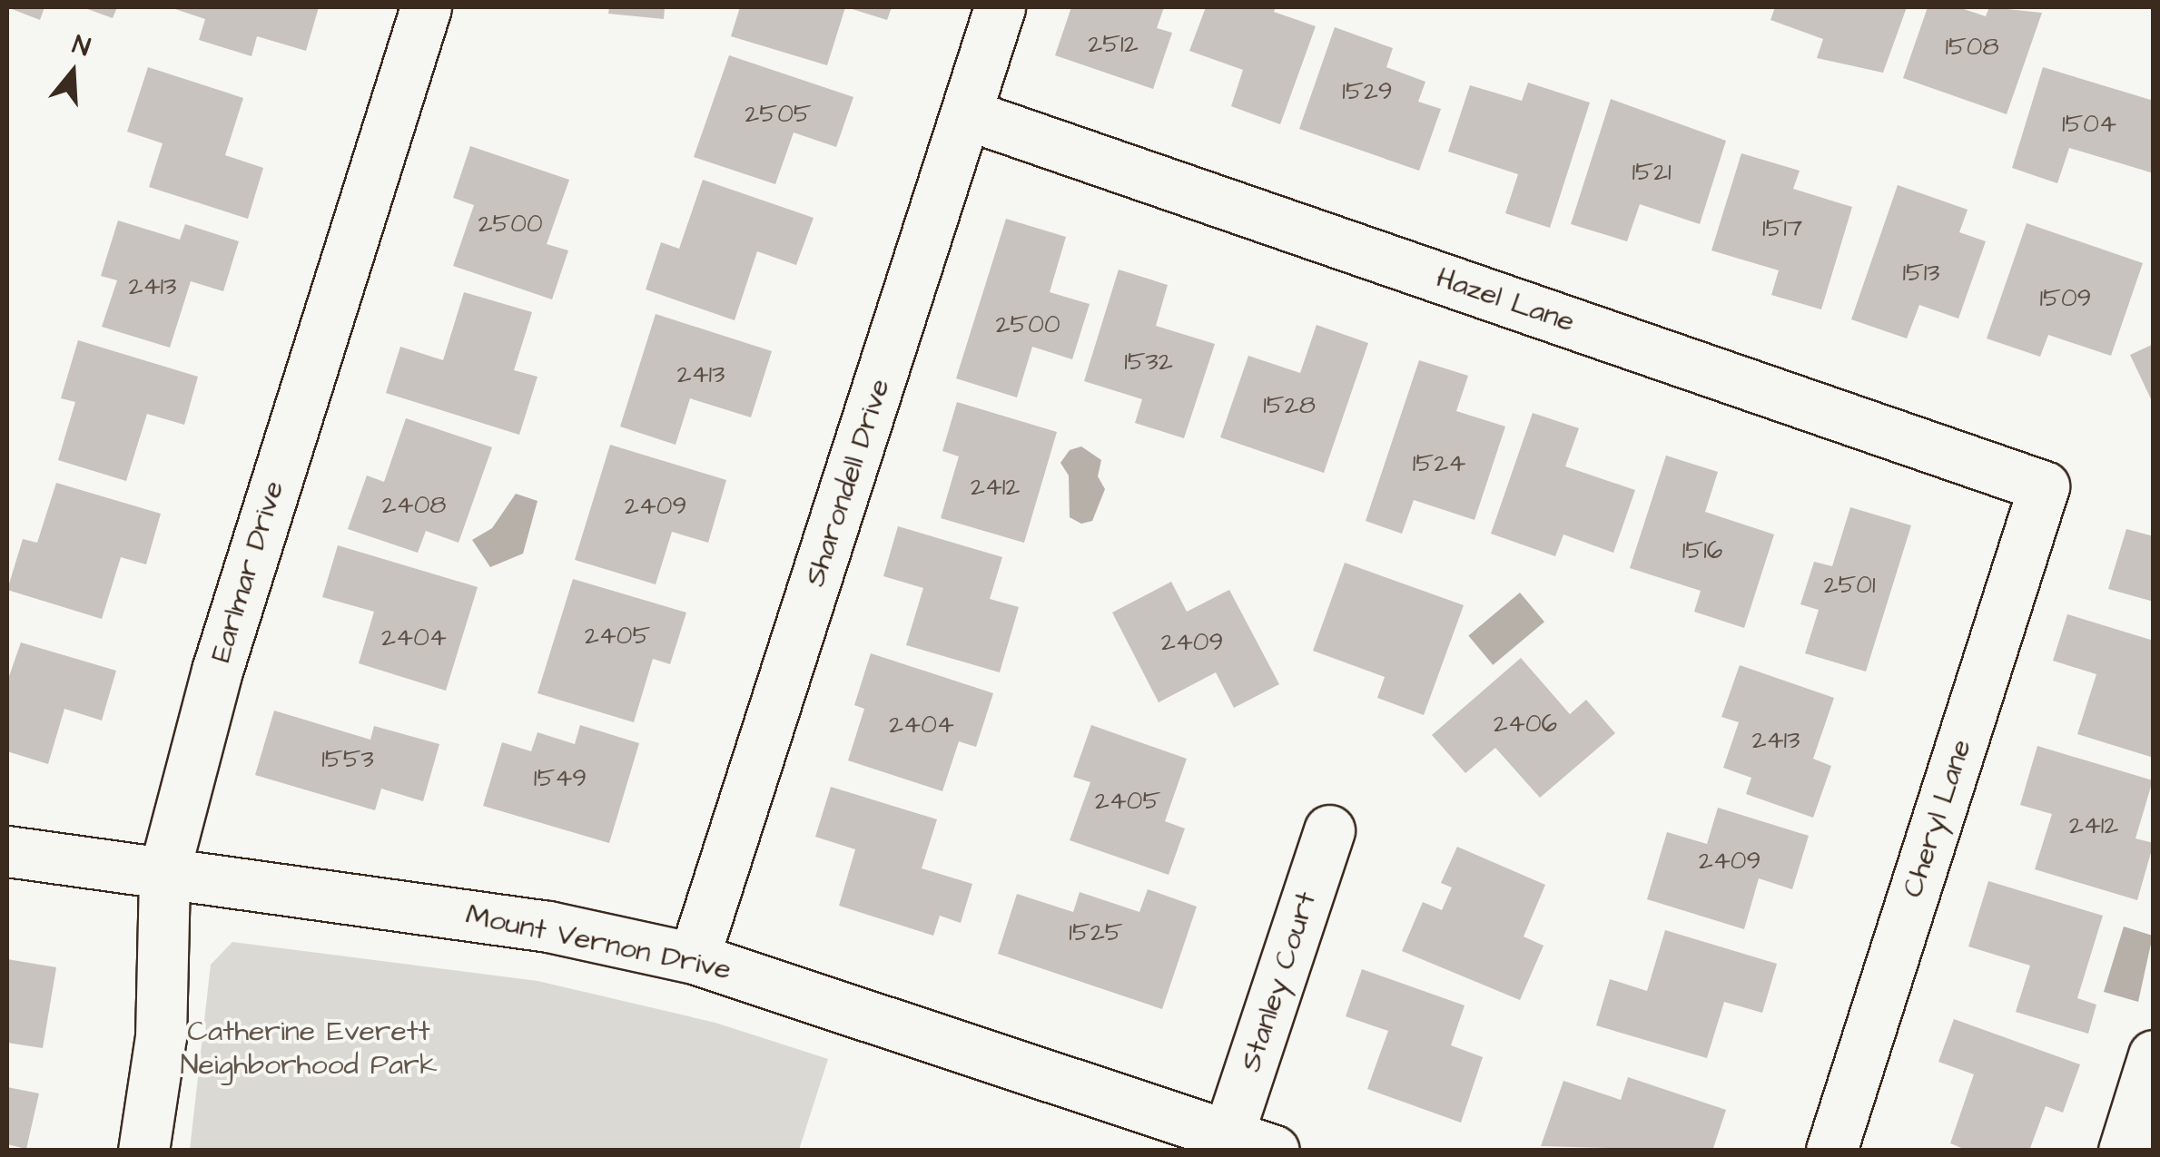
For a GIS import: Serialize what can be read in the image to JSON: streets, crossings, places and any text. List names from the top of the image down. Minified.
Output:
{"streets":{"street":["Hazel Lane","Sharondell Drive","Earlmar Drive","Cheryl Lane","Mount Vernon Drive","Stanley Court"]},"crossings":[["Hazel Lane","Sharondell Drive"],["Hazel Lane","Cheryl Lane"],["Sharondell Drive","Mount Vernon Drive"],["Earlmar Drive","Mount Vernon Drive"],["Mount Vernon Drive","Stanley Court"]],"parks":["Catherine Everett Neighborhood Park"],"house_numbers":["2512","1508","1529","2505","1504","1521","2500","1517","1513","2413","1509","2500","1532","2413","1528","1524","2412","2408","2409","1516","2501","2405","2404","2409","2406","2404","2413","1553","1549","2405","2412","2409","1525"],"north":"top"}
